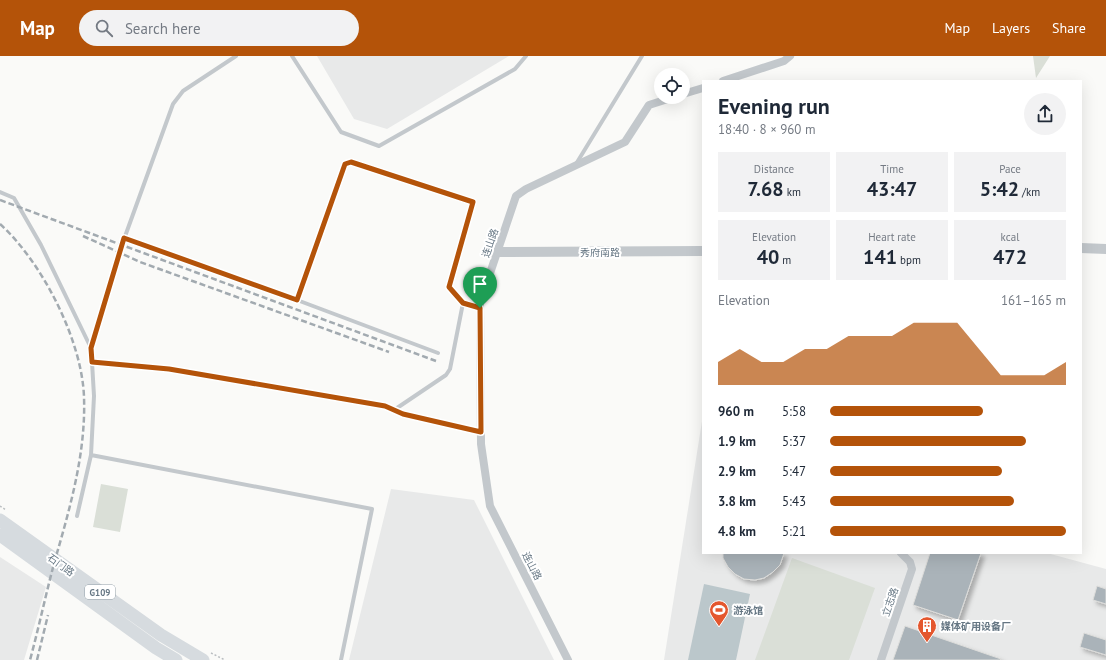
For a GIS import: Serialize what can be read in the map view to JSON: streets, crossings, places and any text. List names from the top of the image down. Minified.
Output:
{"streets":{"highway":["石门路","G109"],"street":["连山路","秀府南路","立志路"]},"crossings":[["连山路","秀府南路"]],"places":{"sports":["游泳馆"],"building":["媒体矿用设备厂"]},"page":{"header":"Map","search":"Search here","nav":["Map","Layers","Share"],"heading":["Evening run","18:40 · 8 × 960 m"],"stats":[["Distance","7.68 km"],["Time","43:47"],["Pace","5:42 /km"],["Elevation","40 m"],["Heart rate","141 bpm"],["kcal","472"]],"chart":["Elevation","161–165 m"],"list":[{"name":"960 m","note":"5:58"},{"name":"1.9 km","note":"5:37"},{"name":"2.9 km","note":"5:47"},{"name":"3.8 km","note":"5:43"},{"name":"4.8 km","note":"5:21"}]}}
